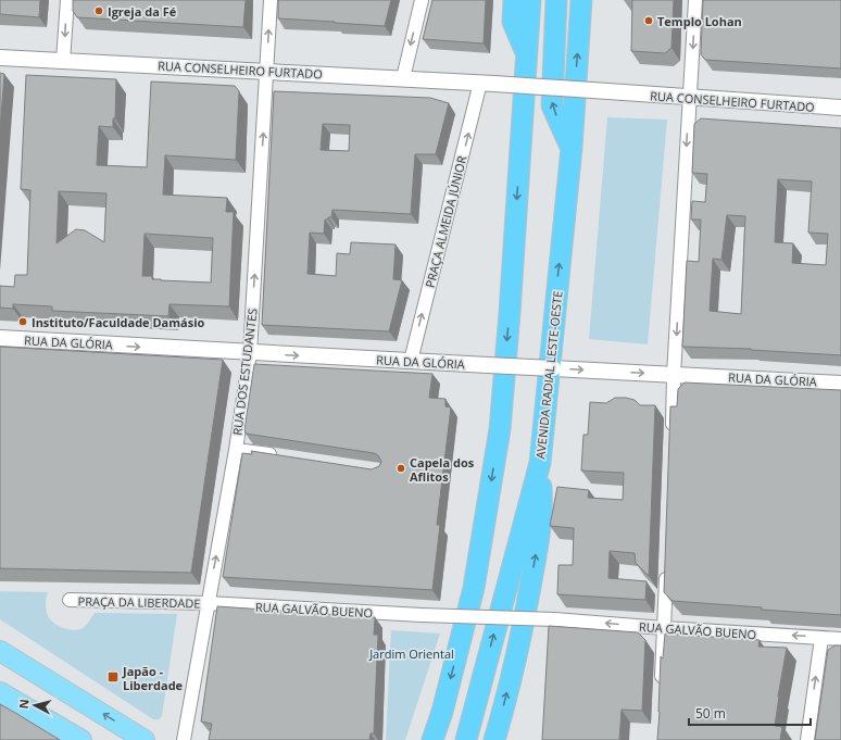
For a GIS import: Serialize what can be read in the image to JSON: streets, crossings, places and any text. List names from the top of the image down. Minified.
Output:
{"streets":{"highway":["AVENIDA RADIAL LESTE-OESTE"],"street":["RUA CONSELHEIRO FURTADO","PRAÇA ALMEIDA JÚNIOR","RUA DA GLÓRIA","RUA DOS ESTUDANTES","PRAÇA DA LIBERDADE","RUA GALVÃO BUENO"]},"crossings":[["RUA CONSELHEIRO FURTADO","PRAÇA ALMEIDA JÚNIOR"],["RUA CONSELHEIRO FURTADO","RUA DOS ESTUDANTES"],["PRAÇA ALMEIDA JÚNIOR","RUA DA GLÓRIA"],["RUA DA GLÓRIA","RUA DOS ESTUDANTES"],["RUA DOS ESTUDANTES","PRAÇA DA LIBERDADE"],["RUA DOS ESTUDANTES","RUA GALVÃO BUENO"],["PRAÇA DA LIBERDADE","RUA GALVÃO BUENO"]],"one_way":["PRAÇA ALMEIDA JÚNIOR","RUA DA GLÓRIA","RUA DOS ESTUDANTES","RUA GALVÃO BUENO"],"parks":["Jardim Oriental"],"places":{"other":["Igreja da Fé","Templo Lohan","Instituto/Faculdade Damásio","Capela dos Aflitos"],"transit":["Japão - Liberdade"]},"scale_bar":"50 m","north":"left"}
